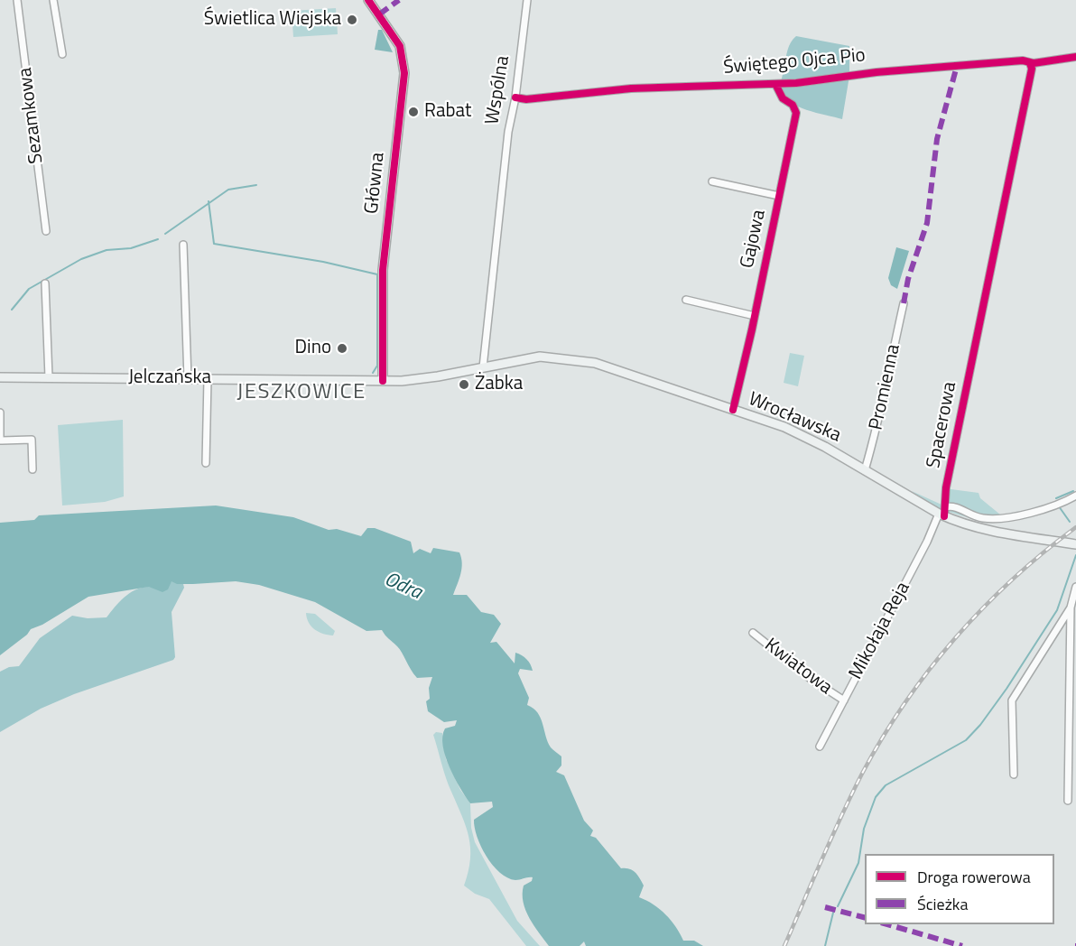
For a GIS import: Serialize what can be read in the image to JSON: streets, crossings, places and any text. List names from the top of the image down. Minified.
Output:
{"streets":{"main road":["Główna","Jelczańska","Wrocławska"],"street":["Świętego Ojca Pio","Wspólna","Sezamkowa","Gajowa","Promienna","Spacerowa","Mikołaja Reja","Kwiatowa"]},"crossings":[["Świętego Ojca Pio","Wspólna"],["Świętego Ojca Pio","Gajowa"],["Świętego Ojca Pio","Spacerowa"],["Wspólna","Jelczańska"],["Główna","Jelczańska"],["Gajowa","Wrocławska"],["Jelczańska","Wrocławska"],["Promienna","Wrocławska"],["Wrocławska","Spacerowa"],["Wrocławska","Mikołaja Reja"],["Spacerowa","Mikołaja Reja"],["Mikołaja Reja","Kwiatowa"]],"districts":["JESZKOWICE"],"water":["Odra"],"places":["Świetlica Wiejska","Rabat","Dino","Żabka"],"legend":["Droga rowerowa","Ścieżka"]}
